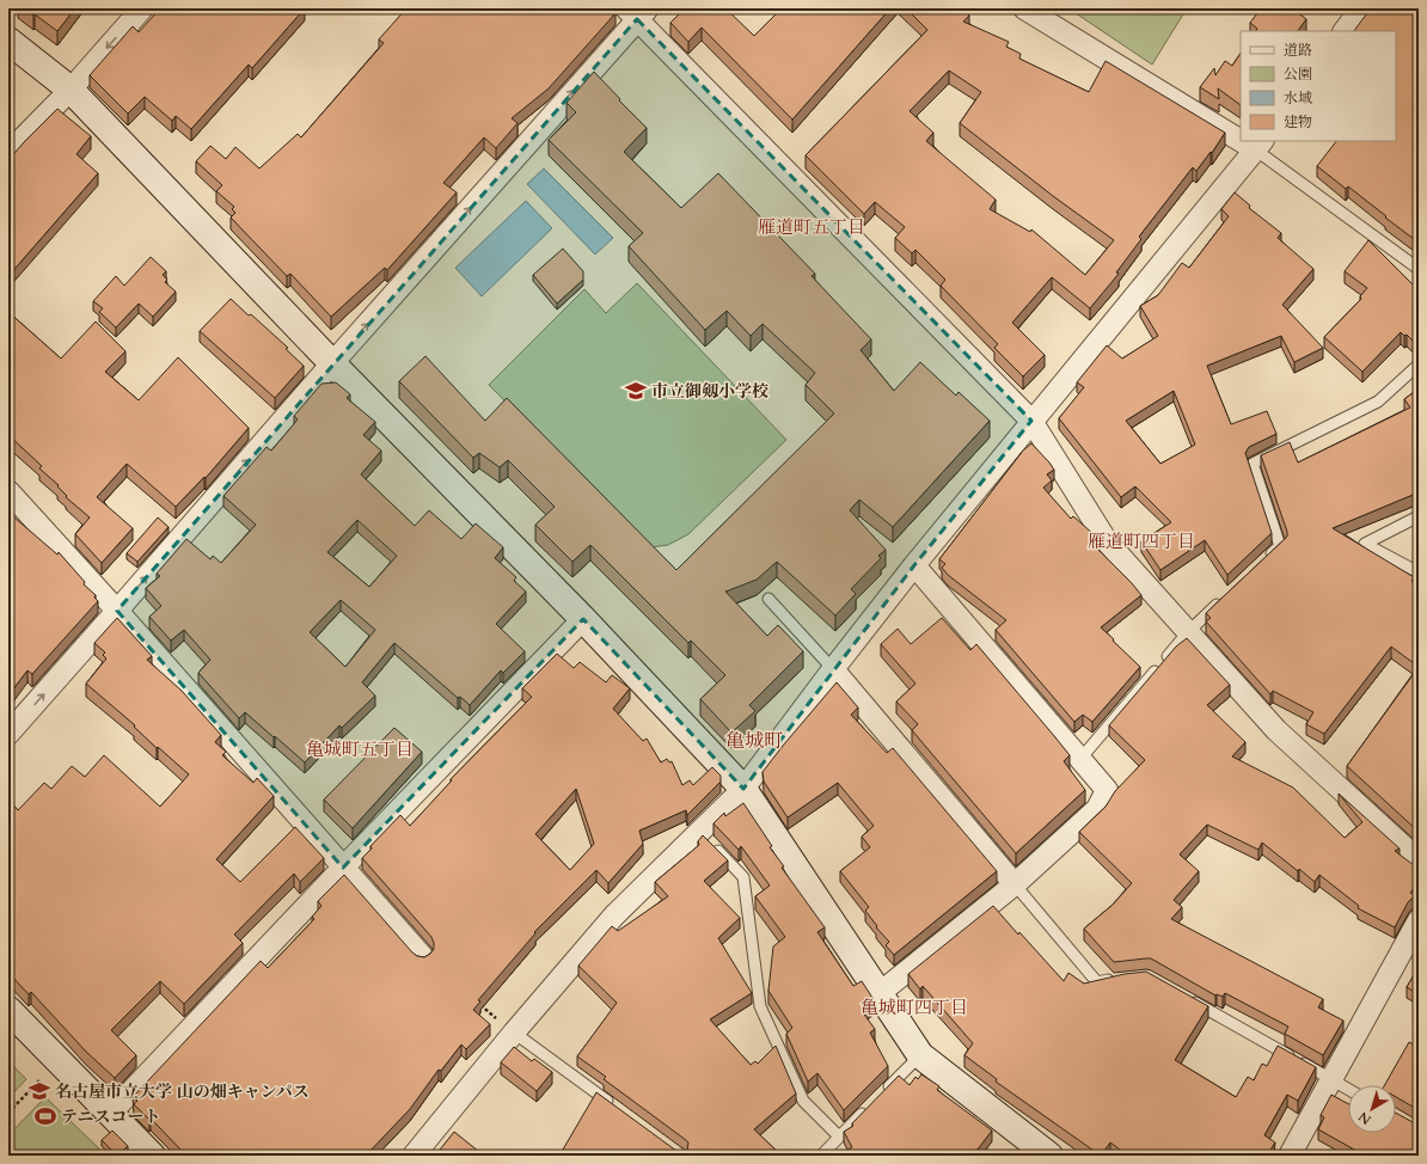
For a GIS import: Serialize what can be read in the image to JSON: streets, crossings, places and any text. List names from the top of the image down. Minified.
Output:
{"districts":["雁道町五丁目","雁道町四丁目","亀城町","亀城町五丁目","亀城町四丁目"],"places":{"school or university":["市立御剱小学校","名古屋市立大学 山の畑キャンパス"],"sports":["テニスコート"]},"legend":["道路","公園","水域","建物"],"north":"bottom left"}
